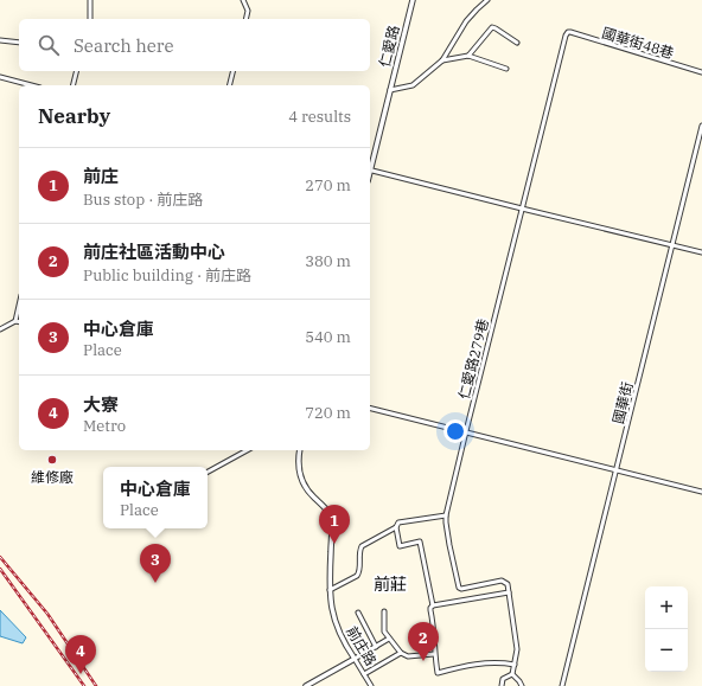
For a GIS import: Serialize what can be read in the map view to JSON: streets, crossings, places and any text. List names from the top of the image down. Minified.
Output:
{"streets":{"street":["國華街48巷","仁愛路","仁愛路279巷","國華街","前庄路"]},"crossings":[["國華街48巷","仁愛路279巷"]],"districts":["前莊"],"places":["維修廠"],"page":{"search":"Search here","heading":["Nearby","4 results"],"list":[{"mark":"1","name":"前庄","note":"Bus stop · 前庄路","value":"270 m"},{"mark":"2","name":"前庄社區活動中心","note":"Public building · 前庄路","value":"380 m"},{"mark":"3","name":"中心倉庫","note":"Place","value":"540 m"},{"mark":"4","name":"大寮","note":"Metro","value":"720 m"}],"popup":["中心倉庫","Place"],"pins":["1","3","2","4"],"map_buttons":["+","−"]}}
